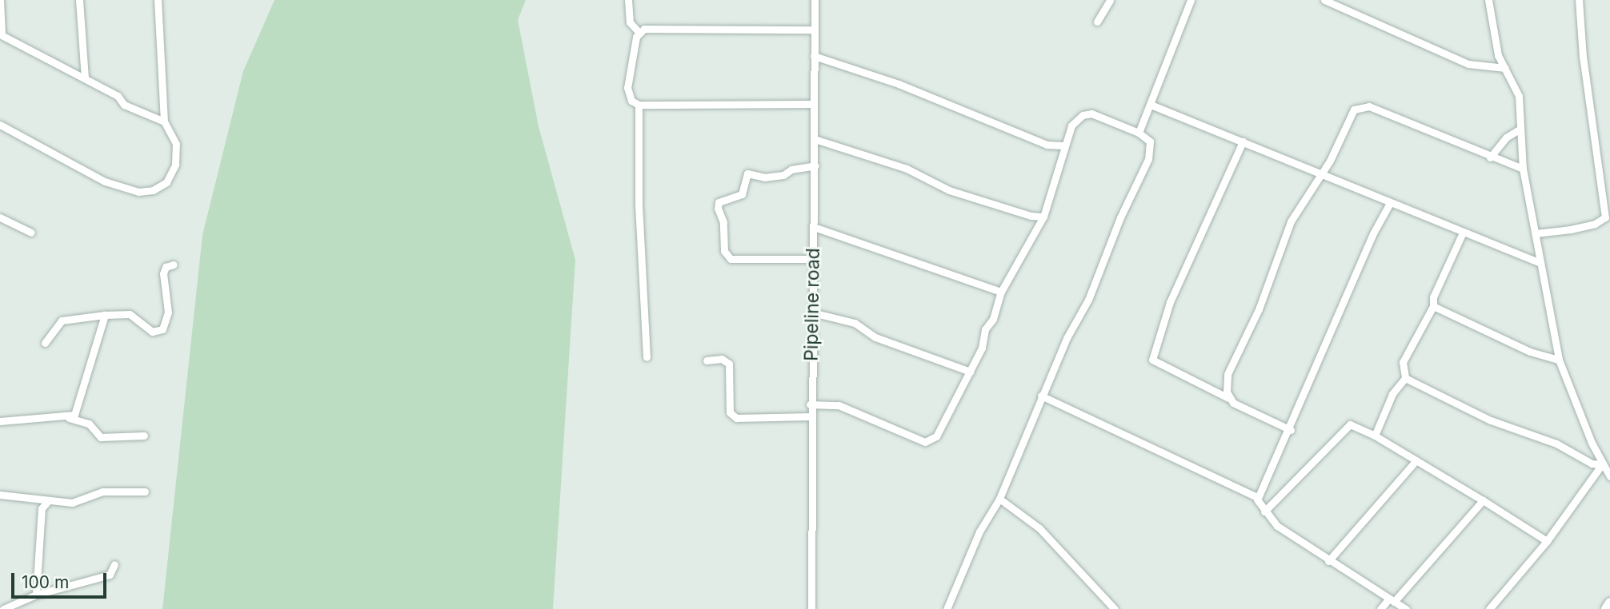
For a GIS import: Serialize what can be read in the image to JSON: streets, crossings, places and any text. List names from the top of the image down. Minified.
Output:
{"streets":{"street":["Pipeline road"]},"scale_bar":"100 m"}
